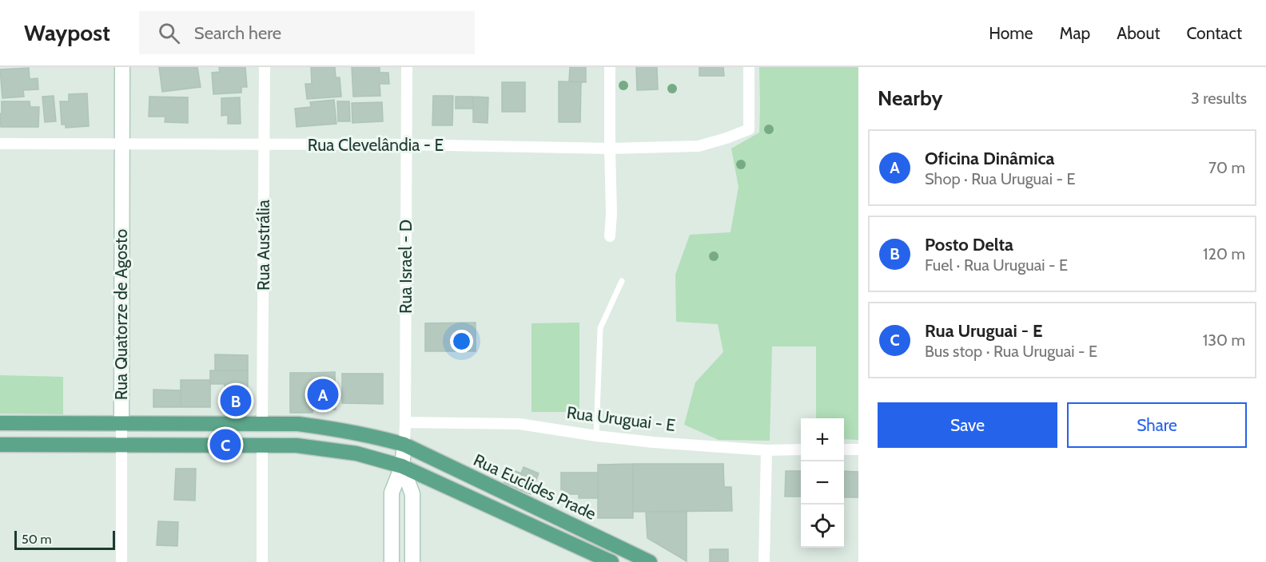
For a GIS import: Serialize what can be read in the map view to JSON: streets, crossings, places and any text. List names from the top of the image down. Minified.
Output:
{"streets":{"main road":["Rua Euclides Prade"],"street":["Rua Clevelândia - E","Rua Austrália","Rua Israel - D","Rua Quatorze de Agosto","Rua Uruguai - E"]},"crossings":[["Rua Clevelândia - E","Rua Austrália"],["Rua Clevelândia - E","Rua Israel - D"],["Rua Clevelândia - E","Rua Quatorze de Agosto"],["Rua Israel - D","Rua Uruguai - E"],["Rua Israel - D","Rua Euclides Prade"]],"scale_bar":"50 m","page":{"header":"Waypost","search":"Search here","nav":["Home","Map","About","Contact"],"heading":["Nearby","3 results"],"list":[{"mark":"A","name":"Oficina Dinâmica","note":"Shop · Rua Uruguai - E","value":"70 m"},{"mark":"B","name":"Posto Delta","note":"Fuel · Rua Uruguai - E","value":"120 m"},{"mark":"C","name":"Rua Uruguai - E","note":"Bus stop · Rua Uruguai - E","value":"130 m"}],"pins":["A","B","C"],"buttons":["Save","Share"],"map_buttons":["+","−"],"scale":"50 m"}}
